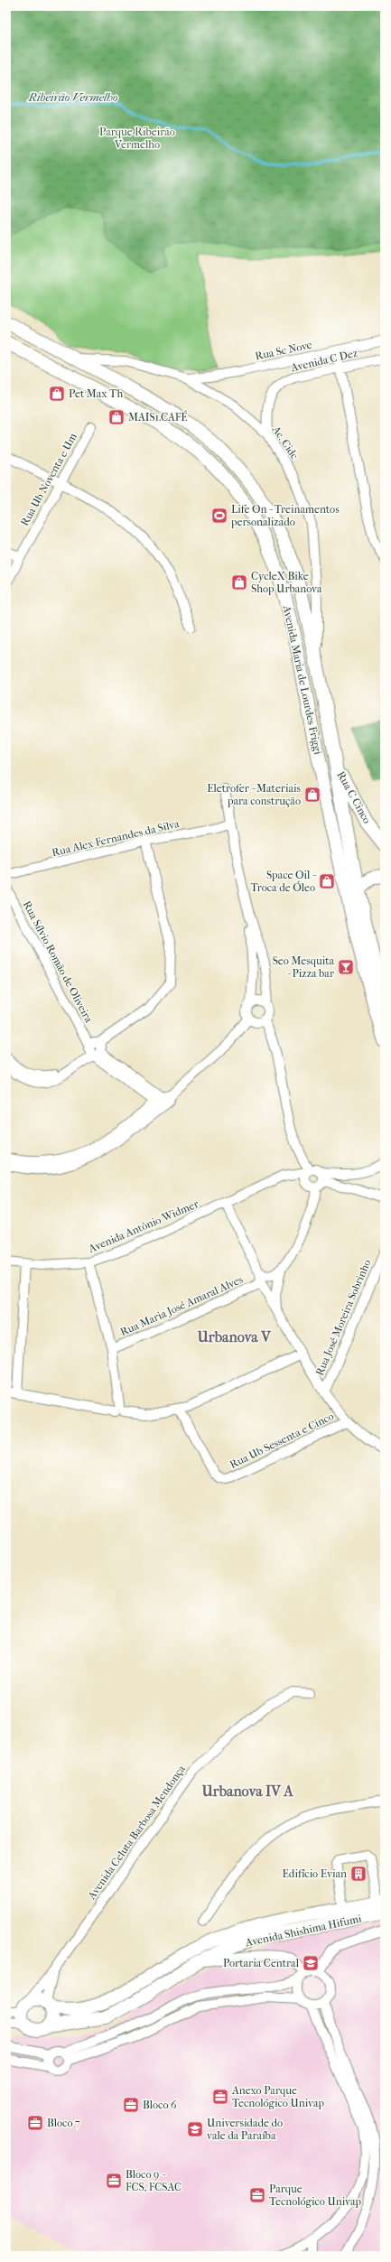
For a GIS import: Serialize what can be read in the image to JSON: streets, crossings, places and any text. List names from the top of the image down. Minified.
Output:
{"streets":{"street":["Rua Sc Nove","Avenida C Dez","Ac. Cidc","Rua Ub Noventa e Um","Avenida Maria de Lourdes Friggi","Rua C Cinco","Rua Alex Fernandes da Silva","Rua Sílvio Romão de Oliveira","Avenida Antônio Widmer","Rua Maria José Amaral Alves","Rua José Moreira Sobrinho","Rua Ub Sessenta e Cinco","Avenida Celuta Barbosa Mendonça","Avenida Shishima Hifumi"]},"crossings":[["Rua Sc Nove","Ac. Cidc"],["Avenida C Dez","Ac. Cidc"],["Ac. Cidc","Avenida Maria de Lourdes Friggi"],["Avenida Maria de Lourdes Friggi","Rua C Cinco"],["Avenida Celuta Barbosa Mendonça","Avenida Shishima Hifumi"]],"districts":["Urbanova V","Urbanova IV A"],"water":["Ribeirão Vermelho"],"parks":["Parque Ribeirão Vermelho"],"places":{"shop":["Pet Max Th","MAIS1.CAFÉ","CycleX Bike Shop Urbanova","Eletrofer - Materiais para construção","Space Oil - Troca de Óleo"],"sports":["Life On - Treinamentos personalizado"],"bar":["Seo Mesquita - Pizza bar"],"building":["Edifício Evian"],"school or university":["Portaria Central","Universidade do vale da Paraíba"],"office":["Anexo Parque Tecnológico Univap","Bloco 6","Bloco 7","Bloco 9 - FCS, FCSAC","Parque Tecnológico Univap"]}}
